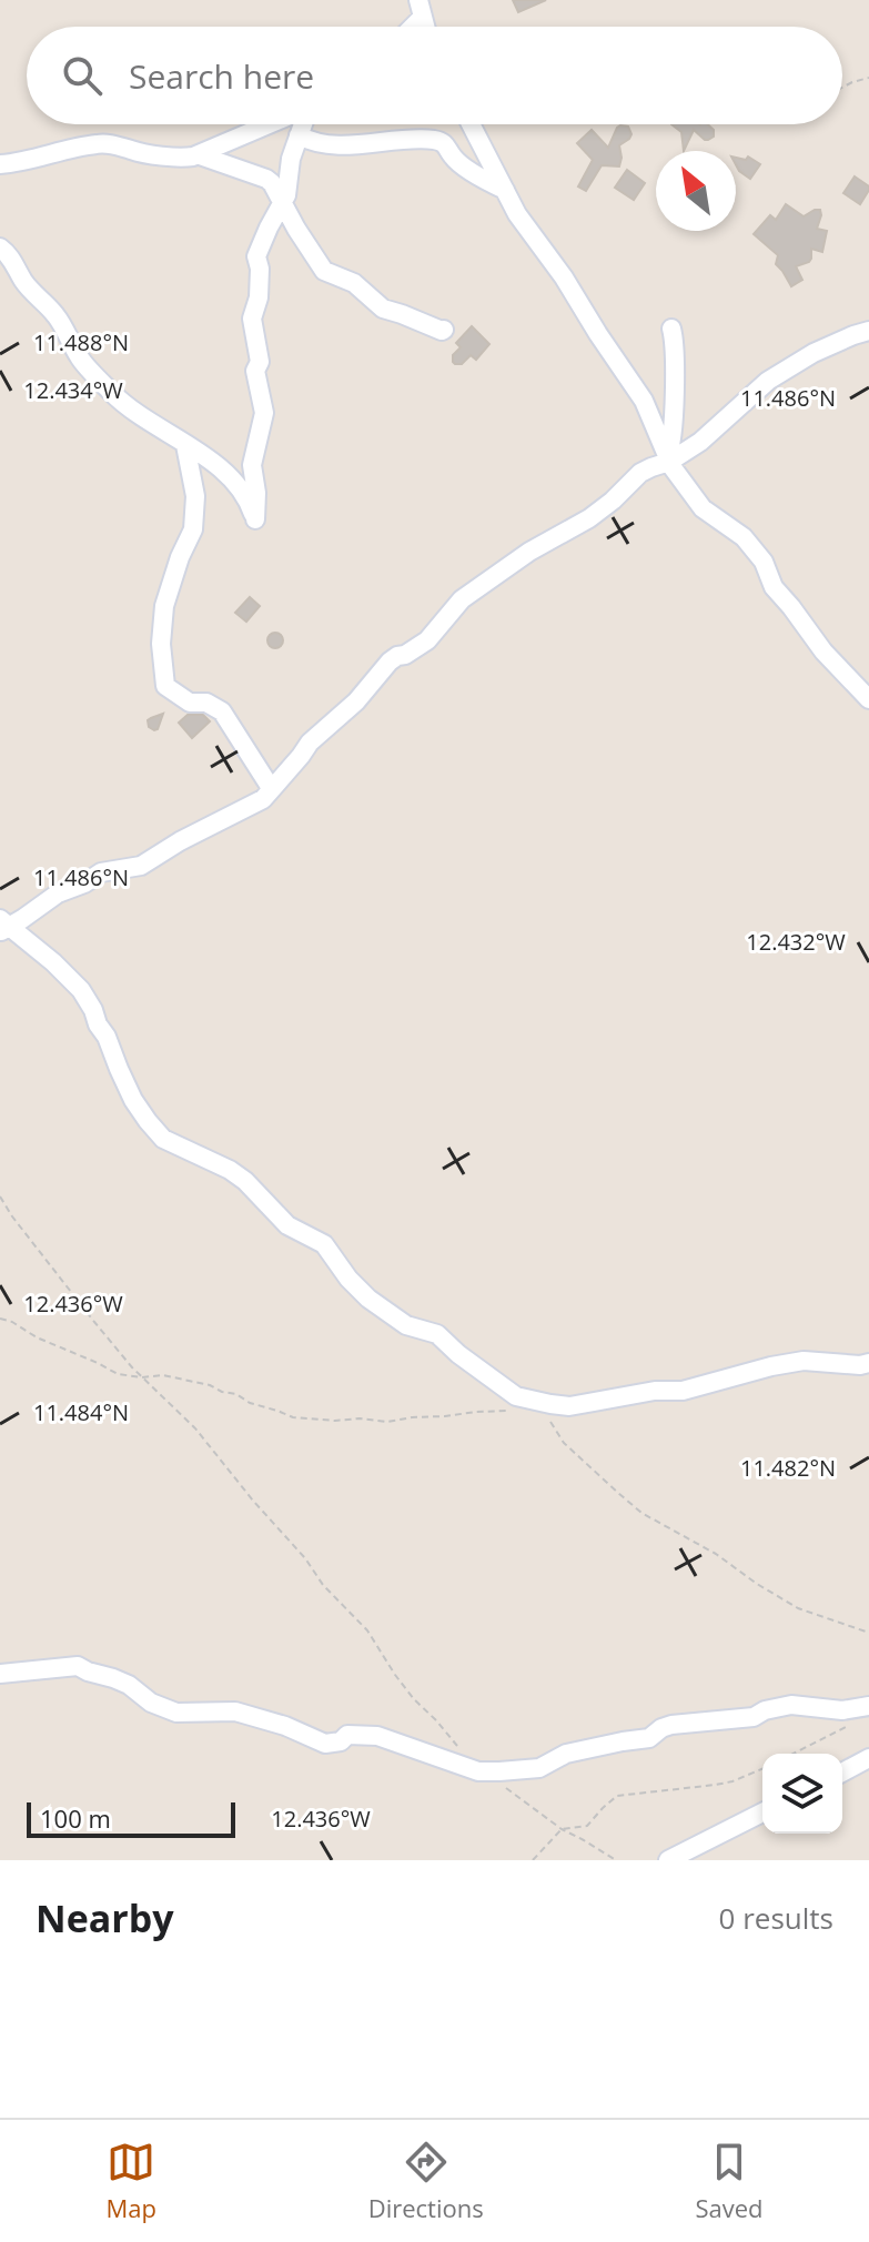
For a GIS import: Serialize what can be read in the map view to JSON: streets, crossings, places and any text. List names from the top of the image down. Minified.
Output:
{"scale_bar":"100 m","north":"top left","page":{"search":"Search here","scale":"100 m","heading":["Nearby","0 results"],"nav":["Map","Directions","Saved"]},"coordinates":["11.488°N","12.434°W","11.486°N","12.432°W","12.436°W","11.484°N","11.482°N"]}
